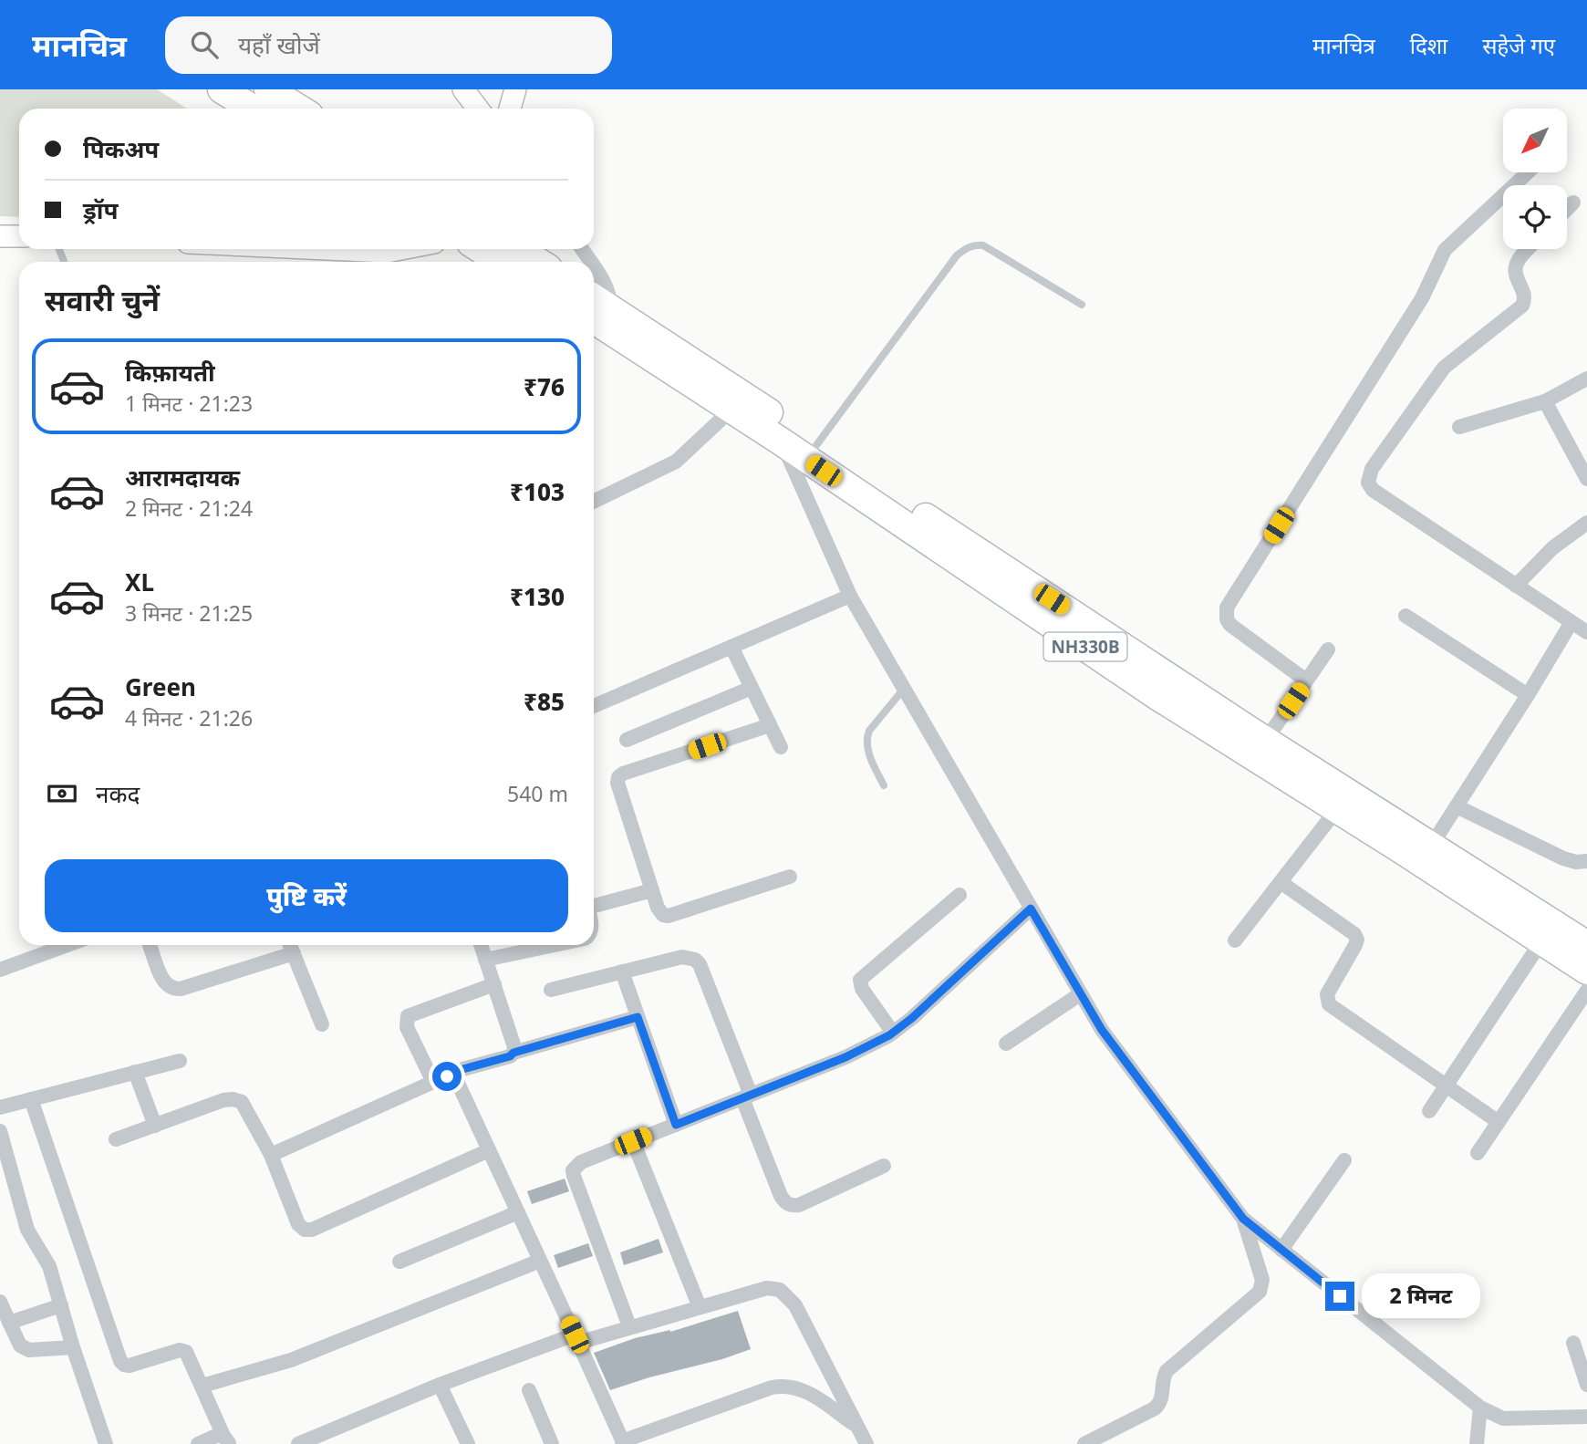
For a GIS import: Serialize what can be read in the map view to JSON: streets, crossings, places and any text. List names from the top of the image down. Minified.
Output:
{"streets":{"highway":["NH330B"]},"north":"bottom left","page":{"header":"मानचित्र","search":"यहाँ खोजें","nav":["मानचित्र","दिशा","सहेजे गए"],"banner":["पिकअप","ड्रॉप"],"heading":"सवारी चुनें","list":[{"name":"किफ़ायती","note":"1 मिनट · 21:23","value":"₹76"},{"name":"आरामदायक","note":"2 मिनट · 21:24","value":"₹103"},{"name":"XL","note":"3 मिनट · 21:25","value":"₹130"},{"name":"Green","note":"4 मिनट · 21:26","value":"₹85"}],"pay":["नकद","540 m"],"buttons":"पुष्टि करें","bubble":"2 मिनट"}}
